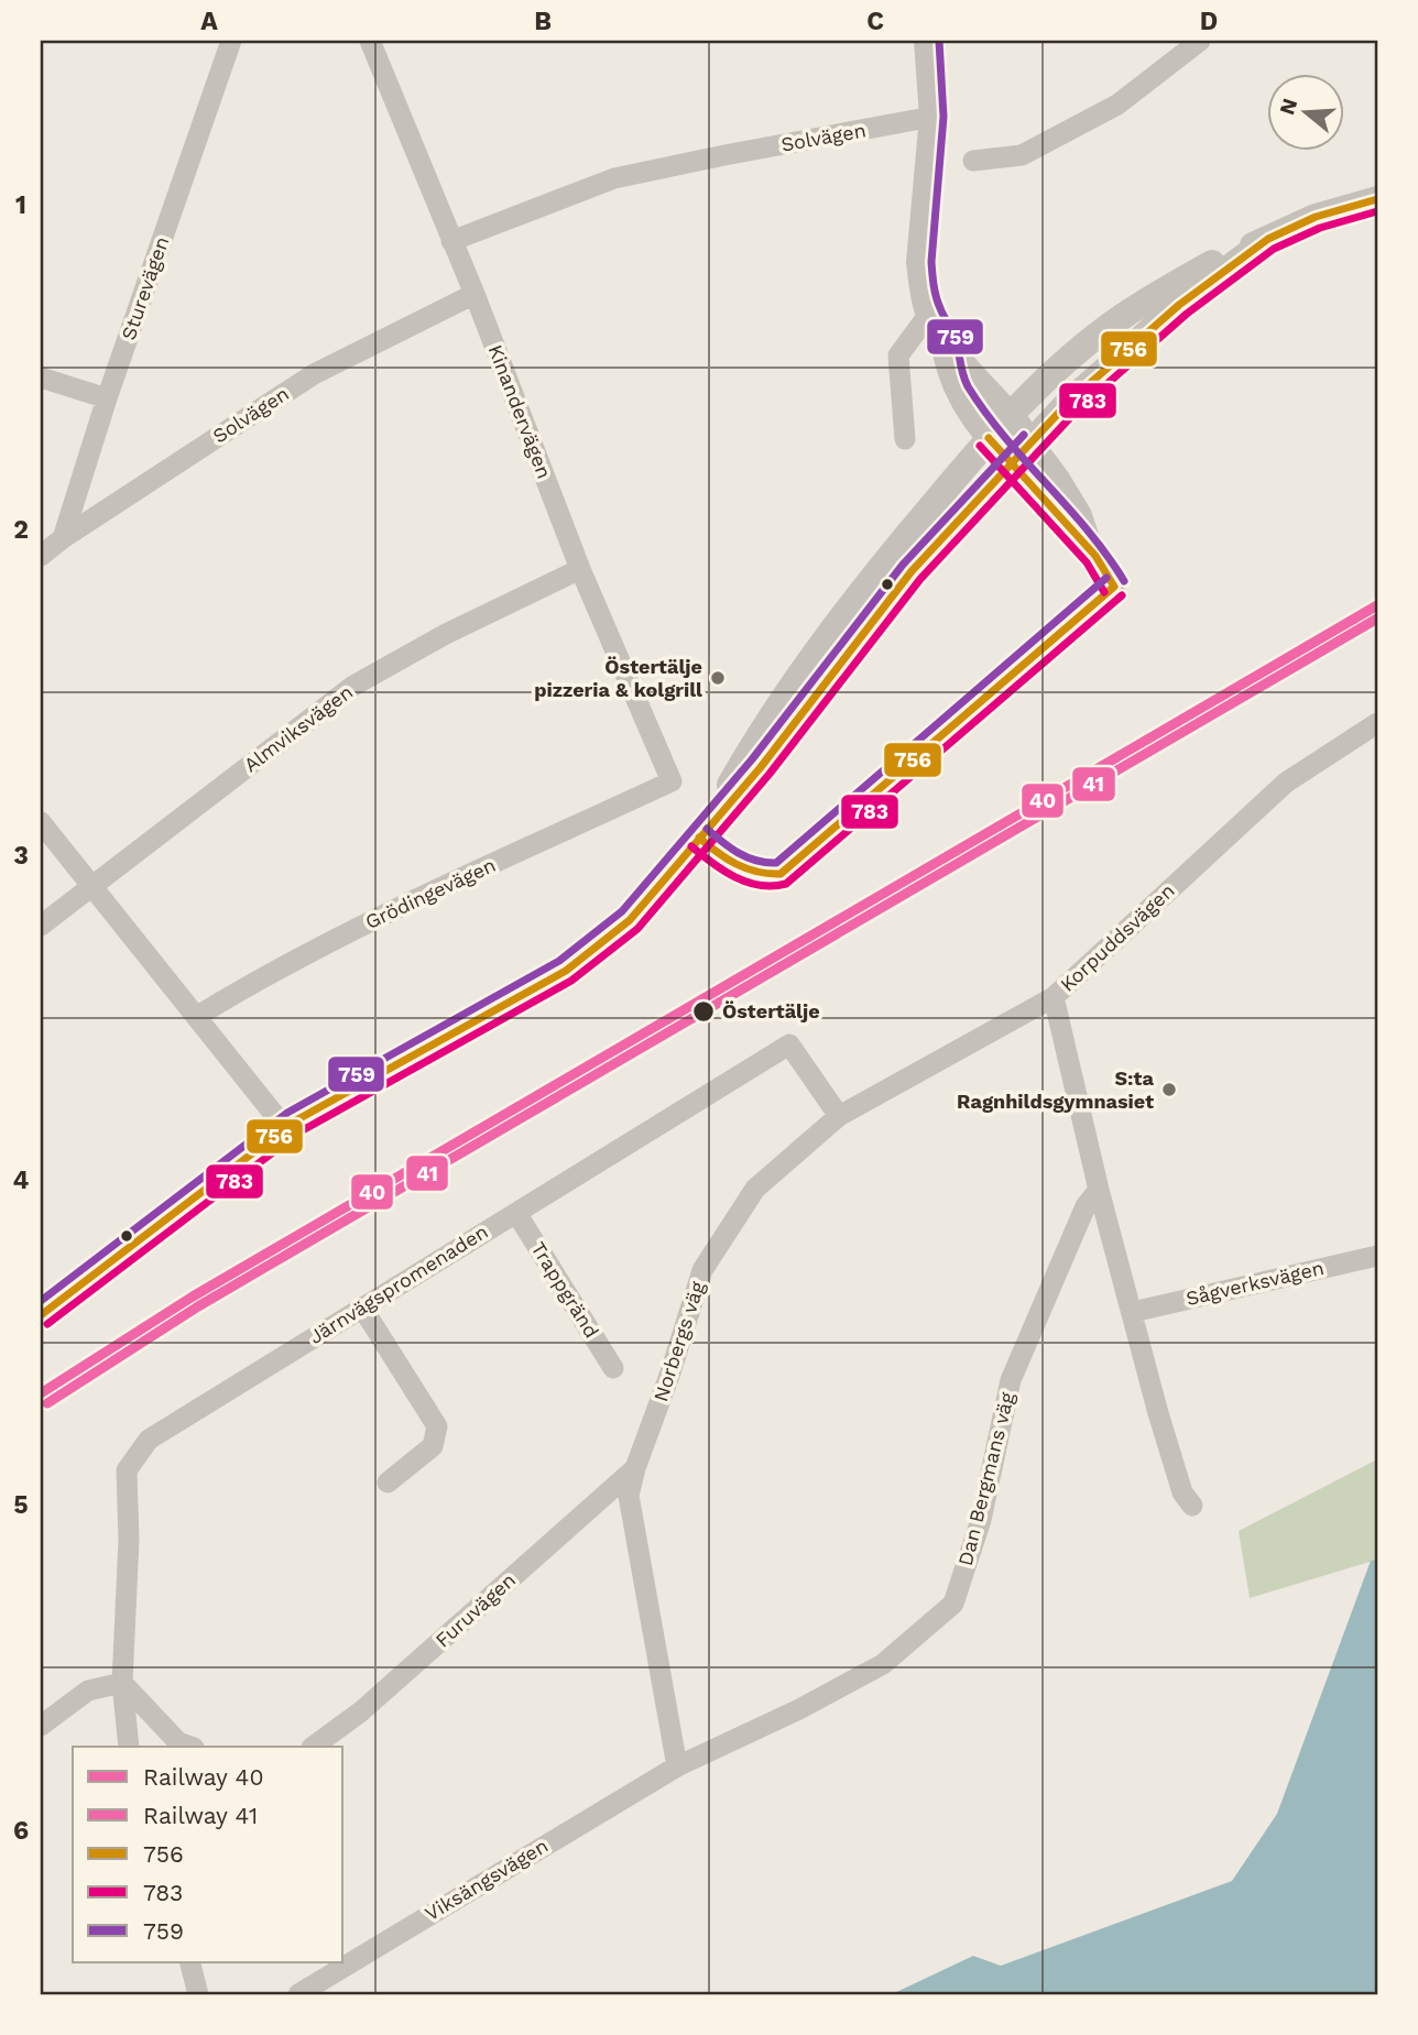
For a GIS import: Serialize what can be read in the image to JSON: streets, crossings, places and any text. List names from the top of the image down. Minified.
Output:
{"streets":{"street":["Solvägen","Sturevägen","Kinandervägen","Almviksvägen","Grödingevägen","Korpuddsvägen","Sågverksvägen","Järnvägspromenaden","Trappgränd","Norbergs väg","Dan Bergmans väg","Furuvägen","Viksängsvägen"]},"crossings":[["Solvägen","Sturevägen"],["Solvägen","Kinandervägen"],["Kinandervägen","Almviksvägen"],["Kinandervägen","Grödingevägen"],["Korpuddsvägen","Sågverksvägen"],["Korpuddsvägen","Norbergs väg"],["Korpuddsvägen","Dan Bergmans väg"],["Järnvägspromenaden","Trappgränd"],["Järnvägspromenaden","Norbergs väg"],["Norbergs väg","Dan Bergmans väg"],["Norbergs väg","Furuvägen"],["Norbergs väg","Viksängsvägen"],["Dan Bergmans väg","Viksängsvägen"]],"places":["Östertälje pizzeria & kolgrill","Östertälje","S:ta Ragnhildsgymnasiet"],"lines":["transit line 759","transit line 756","transit line 783","rail line 40","rail line 41"],"legend":["Railway 40","Railway 41","756","783","759"],"north":"left","grid":{"columns":["A","B","C","D"],"rows":["1","2","3","4","5","6"]}}
